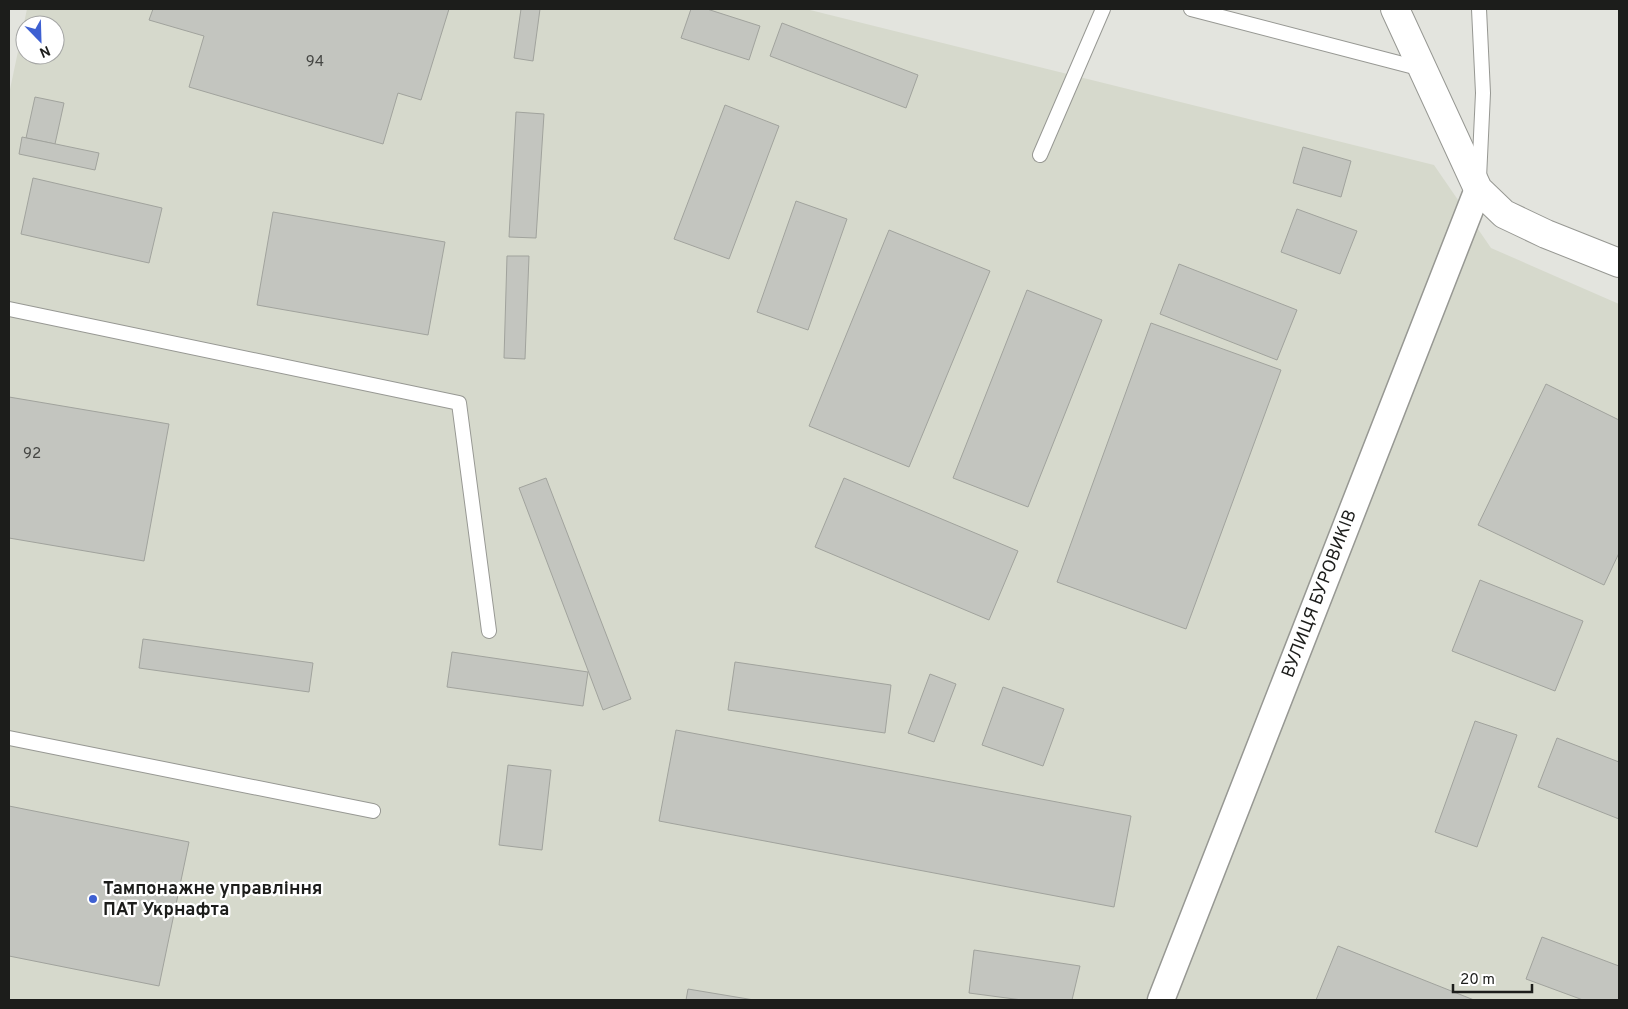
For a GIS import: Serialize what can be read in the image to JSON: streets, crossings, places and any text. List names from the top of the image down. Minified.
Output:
{"streets":{"street":["ВУЛИЦЯ БУРОВИКІВ"]},"places":["Тампонажне управління ПАТ Укрнафта"],"house_numbers":["94","92"],"scale_bar":"20 m","north":"bottom right"}
